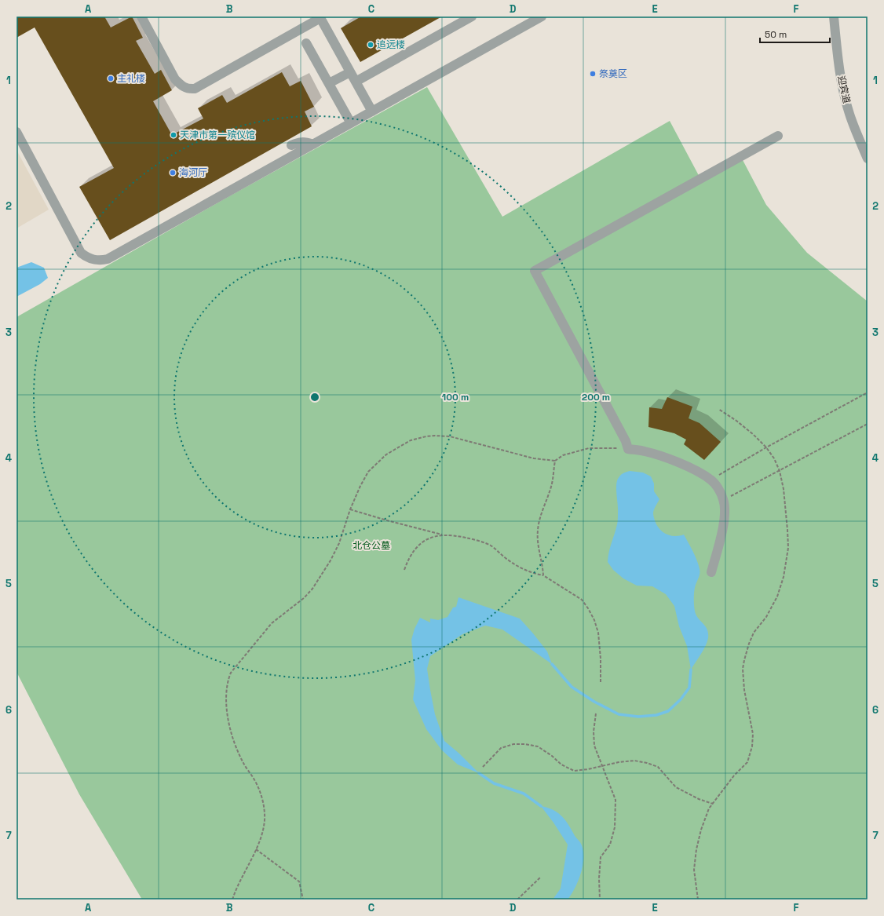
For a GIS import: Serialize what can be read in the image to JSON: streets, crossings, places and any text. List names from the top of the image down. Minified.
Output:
{"streets":{"street":["迎宾道"]},"parks":["北仓公墓"],"places":["追远楼","祭奠区","主礼楼","天津市第一殡仪馆","海河厅"],"scale_bar":"50 m","grid":{"columns":["A","B","C","D","E","F"],"rows":["1","2","3","4","5","6","7"]},"rings":["100 m","200 m"]}
